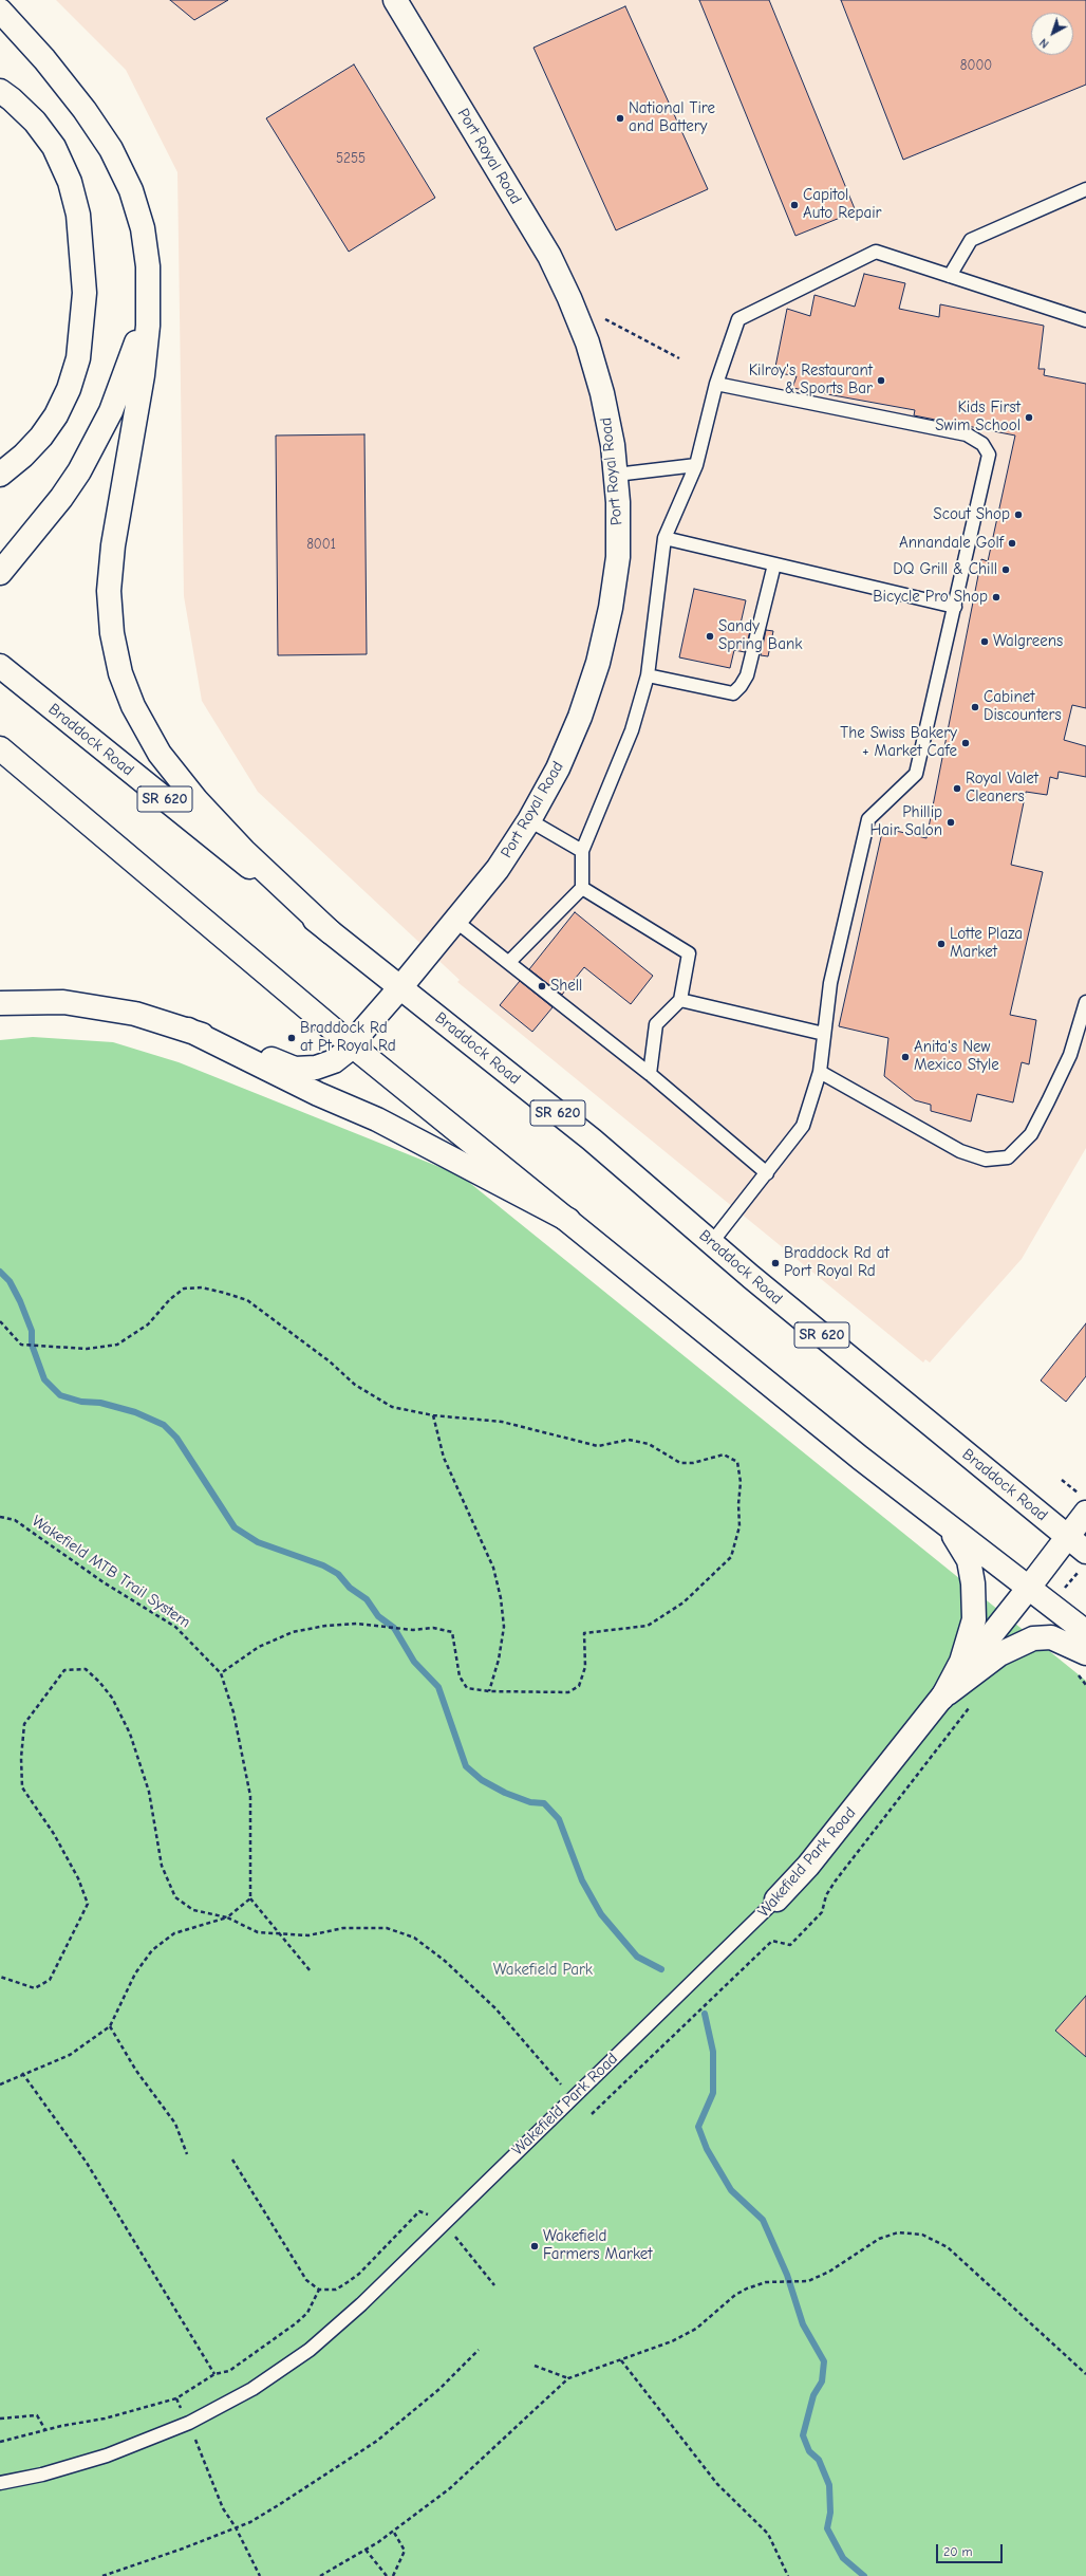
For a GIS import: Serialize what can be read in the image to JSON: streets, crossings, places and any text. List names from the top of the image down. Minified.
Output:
{"streets":{"main road":["Port Royal Road","Braddock Road","SR 620","Wakefield Park Road"],"path":["Wakefield MTB Trail System"]},"crossings":[["Port Royal Road","Braddock Road"],["Braddock Road","Wakefield Park Road"]],"parks":["Wakefield Park"],"places":["National Tire and Battery","Capitol Auto Repair","Kilroy's Restaurant & Sports Bar","Kids First Swim School","Scout Shop","Annandale Golf","DQ Grill & Chill","Bicycle Pro Shop","Sandy Spring Bank","Walgreens","Cabinet Discounters","The Swiss Bakery + Market Cafe","Royal Valet Cleaners","Phillip Hair Salon","Lotte Plaza Market","Shell","Braddock Rd at Pt Royal Rd","Anita's New Mexico Style","Braddock Rd at Port Royal Rd","Wakefield Farmers Market"],"house_numbers":["8000","5255","8001"],"scale_bar":"20 m","north":"bottom left"}
